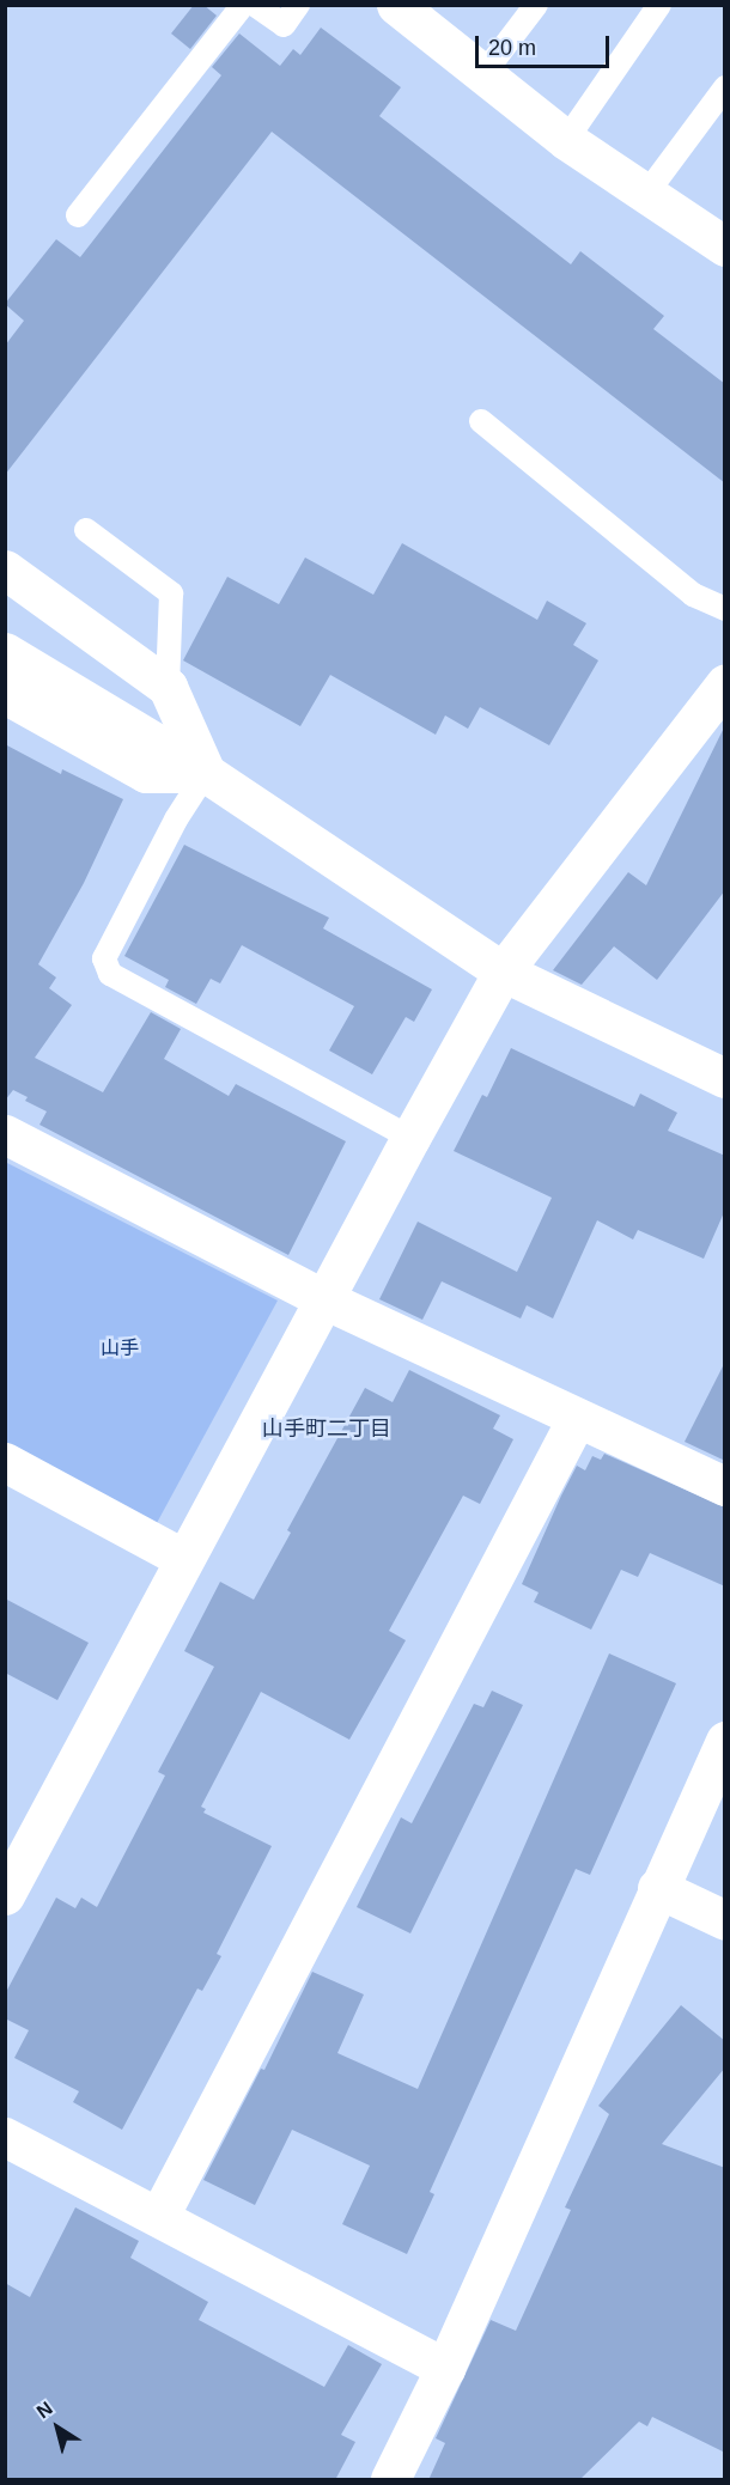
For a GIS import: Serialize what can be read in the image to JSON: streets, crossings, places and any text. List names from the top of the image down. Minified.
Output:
{"districts":["山手町二丁目"],"parks":["山手"],"scale_bar":"20 m","north":"top left"}
